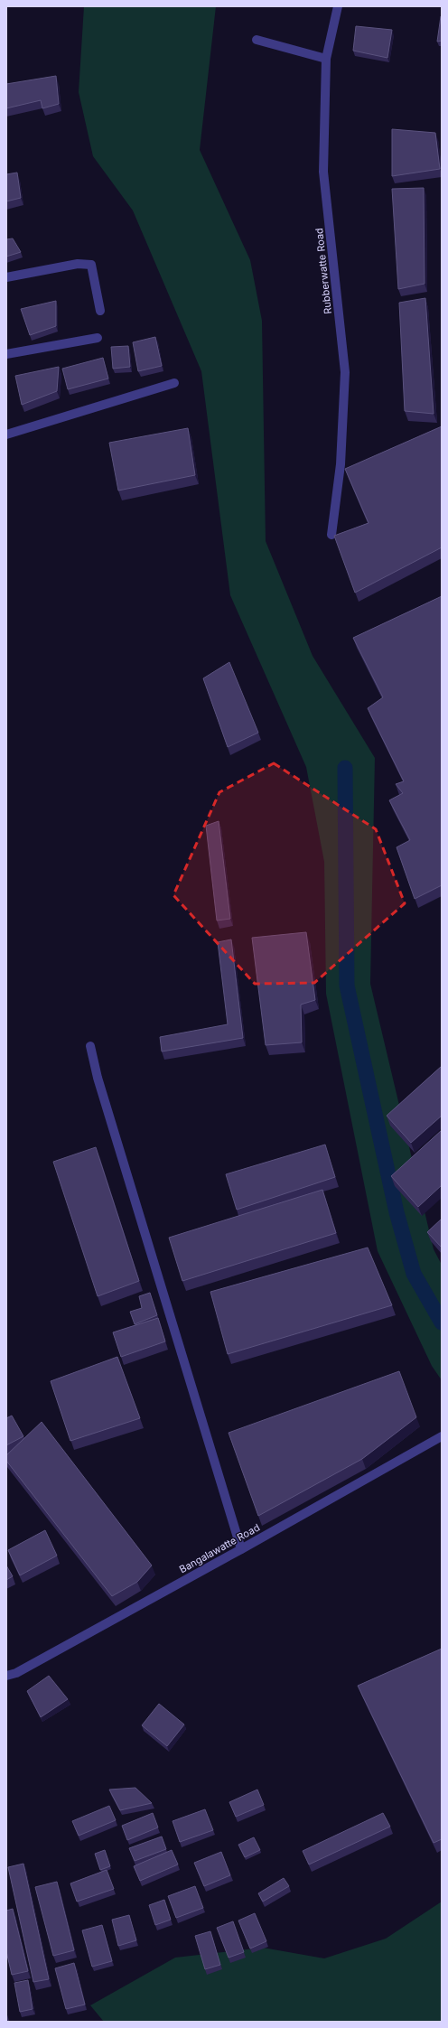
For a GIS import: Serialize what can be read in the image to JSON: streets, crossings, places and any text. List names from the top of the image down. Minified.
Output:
{"streets":{"street":["Rubberwatte Road","Bangalawatte Road"]}}
